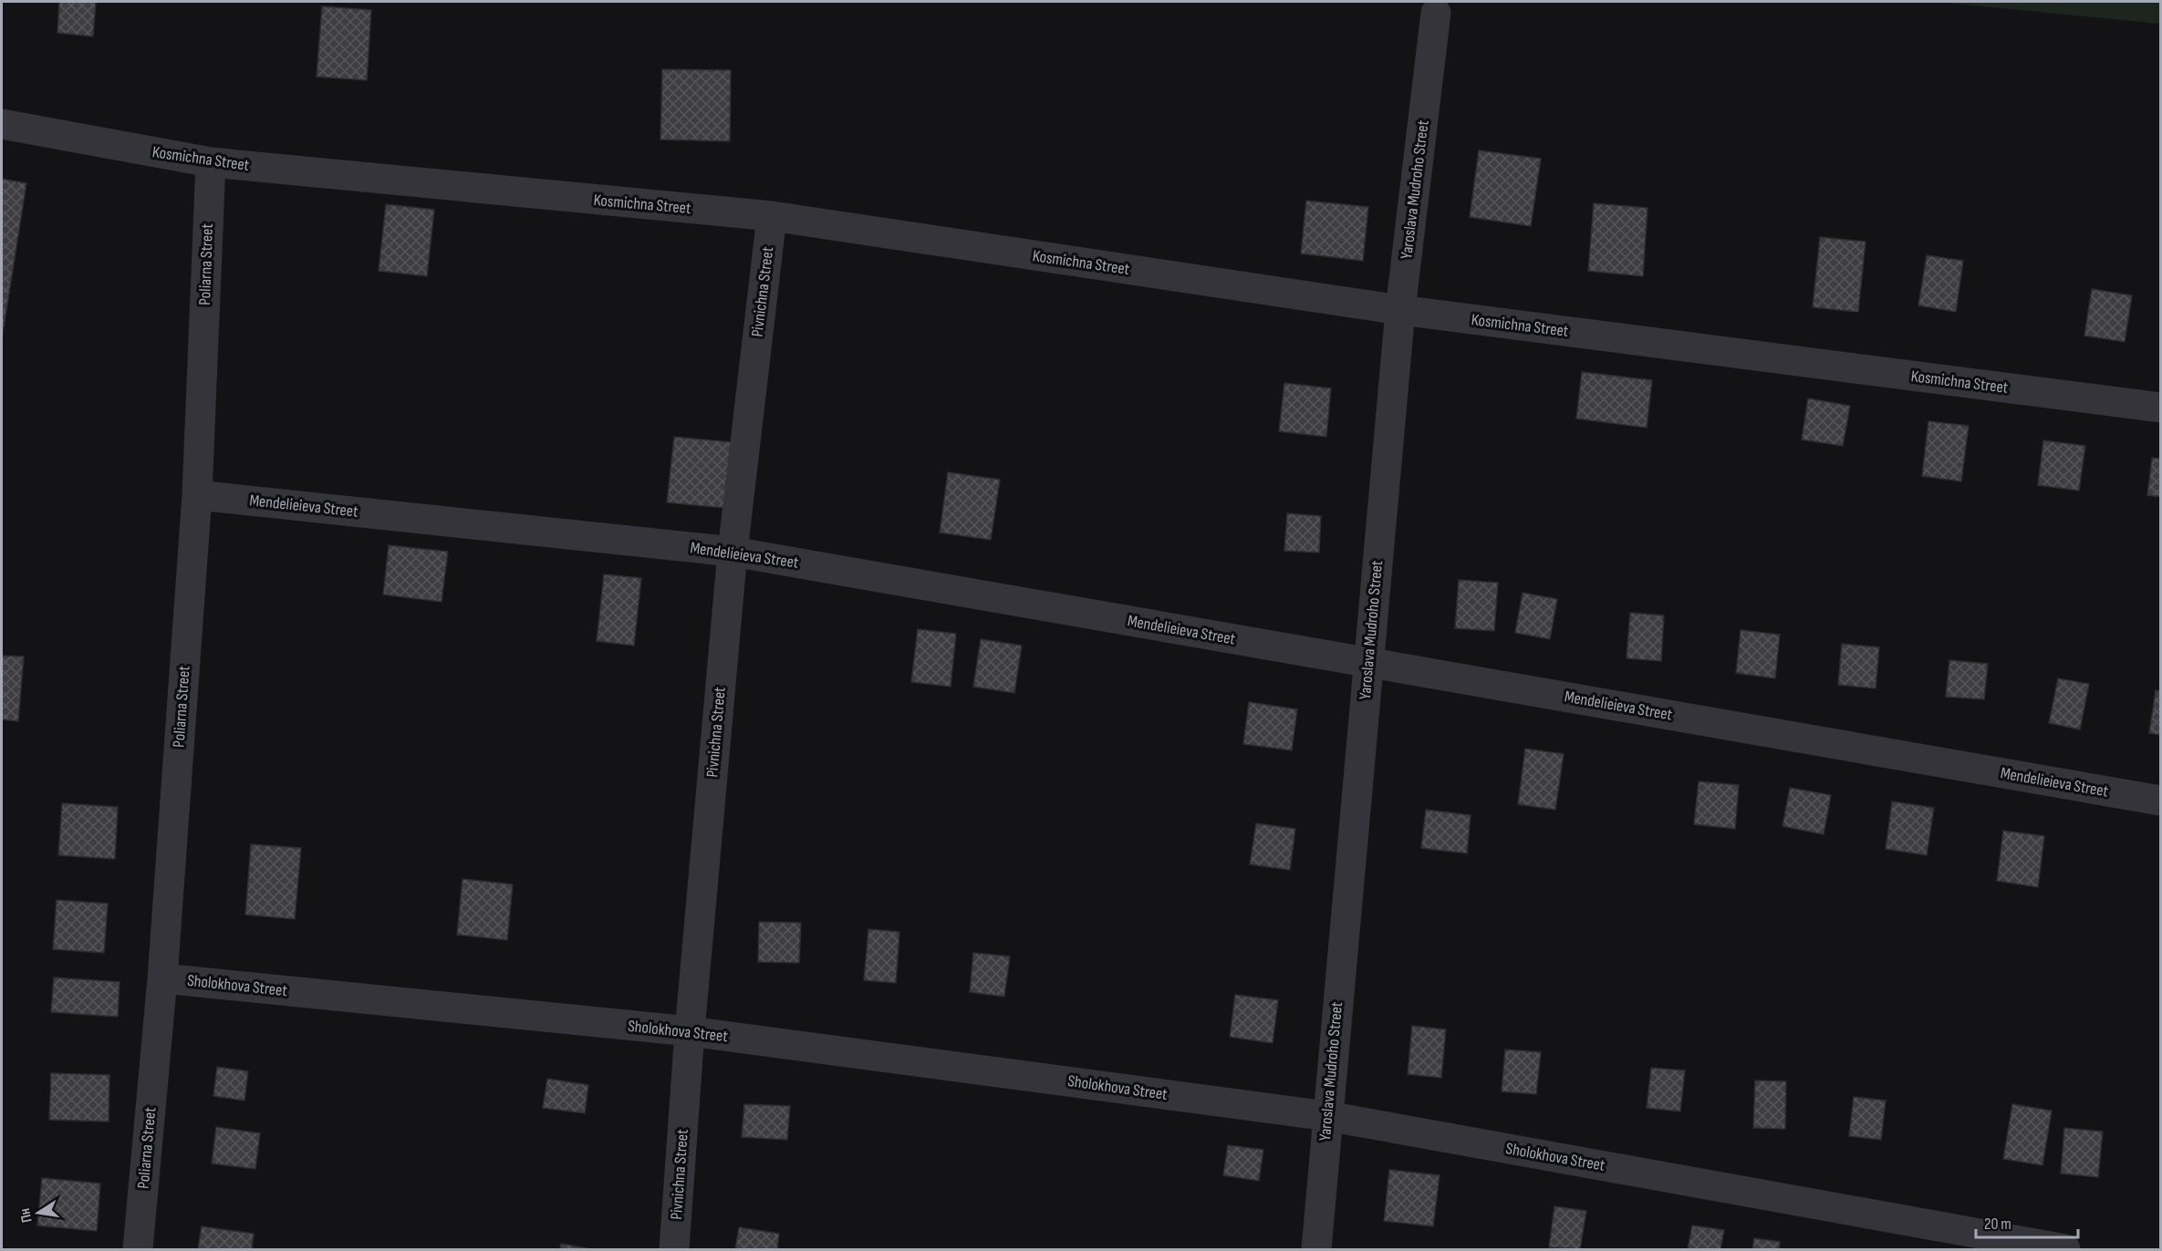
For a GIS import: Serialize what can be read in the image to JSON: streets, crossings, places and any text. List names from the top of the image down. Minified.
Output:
{"streets":{"street":["Kosmichna Street","Yaroslava Mudroho Street","Poliarna Street","Pivnichna Street","Mendelieieva Street","Sholokhova Street"]},"crossings":[["Kosmichna Street","Yaroslava Mudroho Street"],["Kosmichna Street","Poliarna Street"],["Kosmichna Street","Pivnichna Street"],["Yaroslava Mudroho Street","Mendelieieva Street"],["Yaroslava Mudroho Street","Sholokhova Street"],["Poliarna Street","Mendelieieva Street"],["Poliarna Street","Sholokhova Street"],["Pivnichna Street","Mendelieieva Street"],["Pivnichna Street","Sholokhova Street"]],"scale_bar":"20 m","north":"left"}
